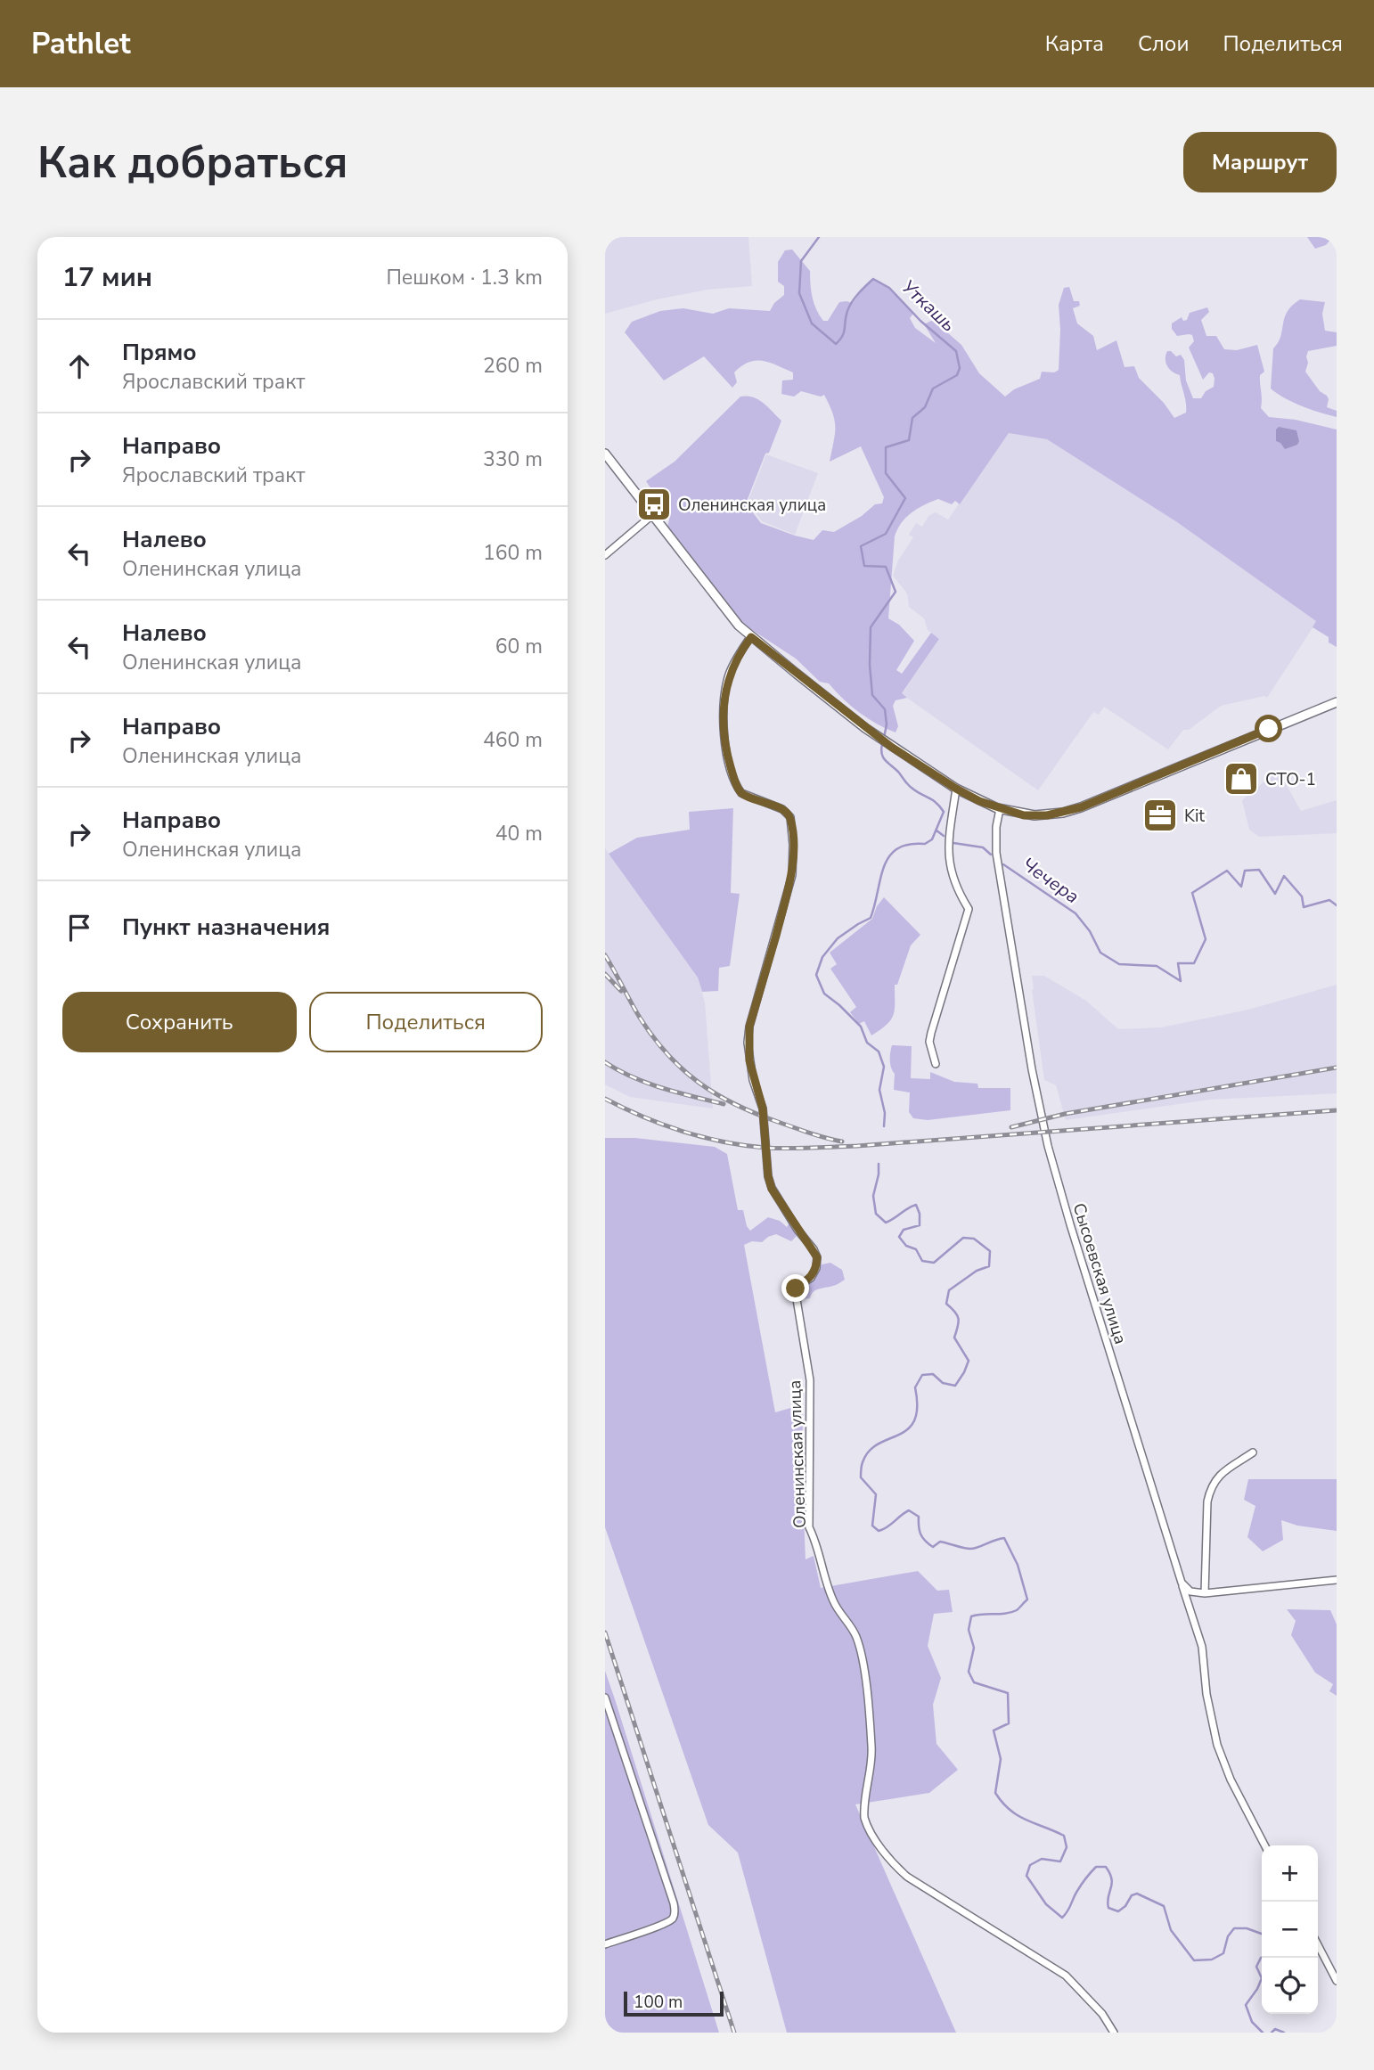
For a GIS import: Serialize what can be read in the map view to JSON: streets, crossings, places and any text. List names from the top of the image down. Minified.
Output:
{"streets":{"street":["Сысоевская улица","Оленинская улица"]},"water":["Уткашь","Чечера"],"places":{"bus stop":["Оленинская улица"],"shop":["СТО-1"],"office":["Kit"]},"scale_bar":"100 m","page":{"header":"Pathlet","nav":["Карта","Слои","Поделиться"],"buttons":["Маршрут",["Сохранить","Поделиться"]],"title":"Как добраться","heading":["17 мин","Пешком · 1.3 km"],"list":[["Прямо","Ярославский тракт","260 m"],["Направо","Ярославский тракт","330 m"],["Налево","Оленинская улица","160 m"],["Налево","Оленинская улица","60 m"],["Направо","Оленинская улица","460 m"],["Направо","Оленинская улица","40 m"],"Пункт назначения"],"map_buttons":["+","−"],"scale":"100 m"}}
